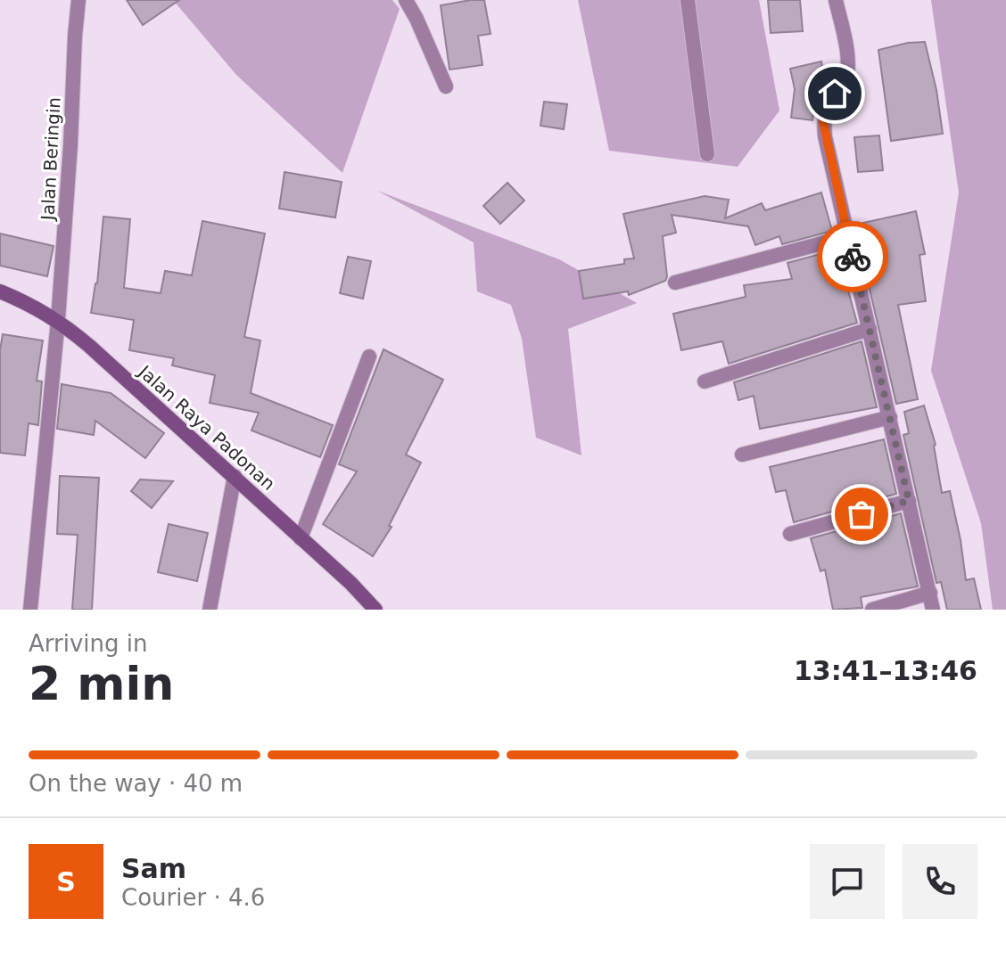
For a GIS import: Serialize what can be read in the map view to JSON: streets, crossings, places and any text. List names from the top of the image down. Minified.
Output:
{"streets":{"main road":["Jalan Raya Padonan"],"street":["Jalan Beringin"]},"crossings":[["Jalan Beringin","Jalan Raya Padonan"]],"page":{"heading":["2 min","Arriving in","13:41–13:46"],"panel":["Sam","Courier · 4.6"],"bar":"On the way · 40 m","round":"S"}}
